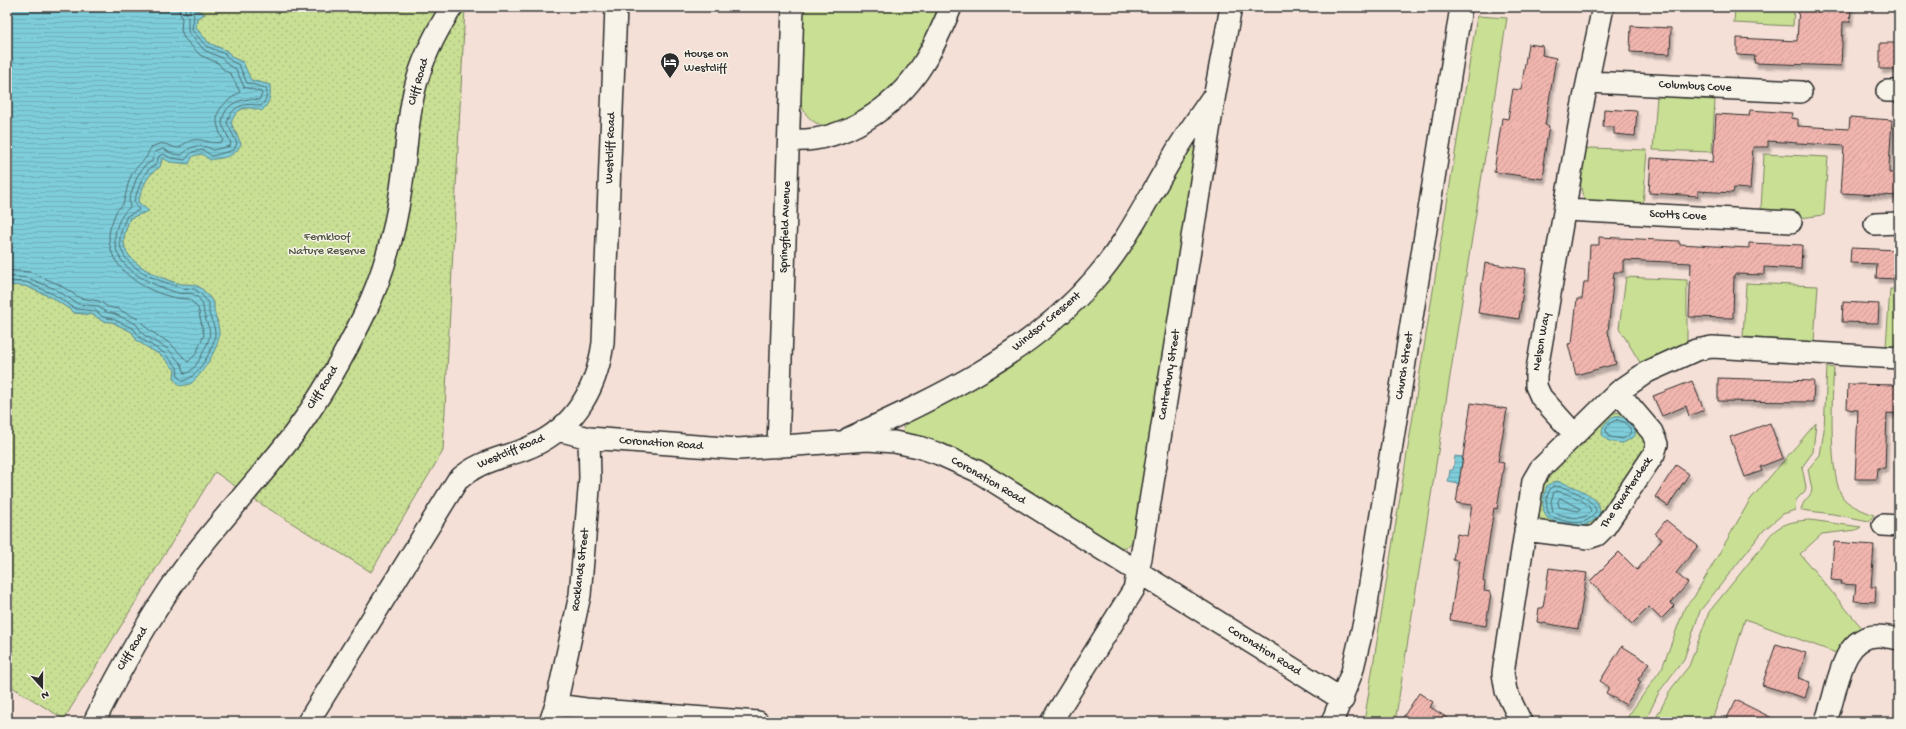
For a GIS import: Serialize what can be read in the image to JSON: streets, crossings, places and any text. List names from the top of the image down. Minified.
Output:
{"streets":{"street":["Cliff Road","Columbus Cove","Westcliff Road","Scotts Cove","Springfield Avenue","Windsor Crescent","Nelson Way","Church Street","Canterbury Street","Coronation Road","The Quarterdeck","Rocklands Street"]},"crossings":[["Columbus Cove","Nelson Way"],["Westcliff Road","Coronation Road"],["Scotts Cove","Nelson Way"],["Springfield Avenue","Coronation Road"],["Windsor Crescent","Canterbury Street"],["Windsor Crescent","Coronation Road"],["Church Street","Coronation Road"],["Canterbury Street","Coronation Road"],["Coronation Road","Rocklands Street"]],"parks":["Fernkloof Nature Reserve"],"places":{"hotel":["House on Westcliff"]},"north":"bottom"}
